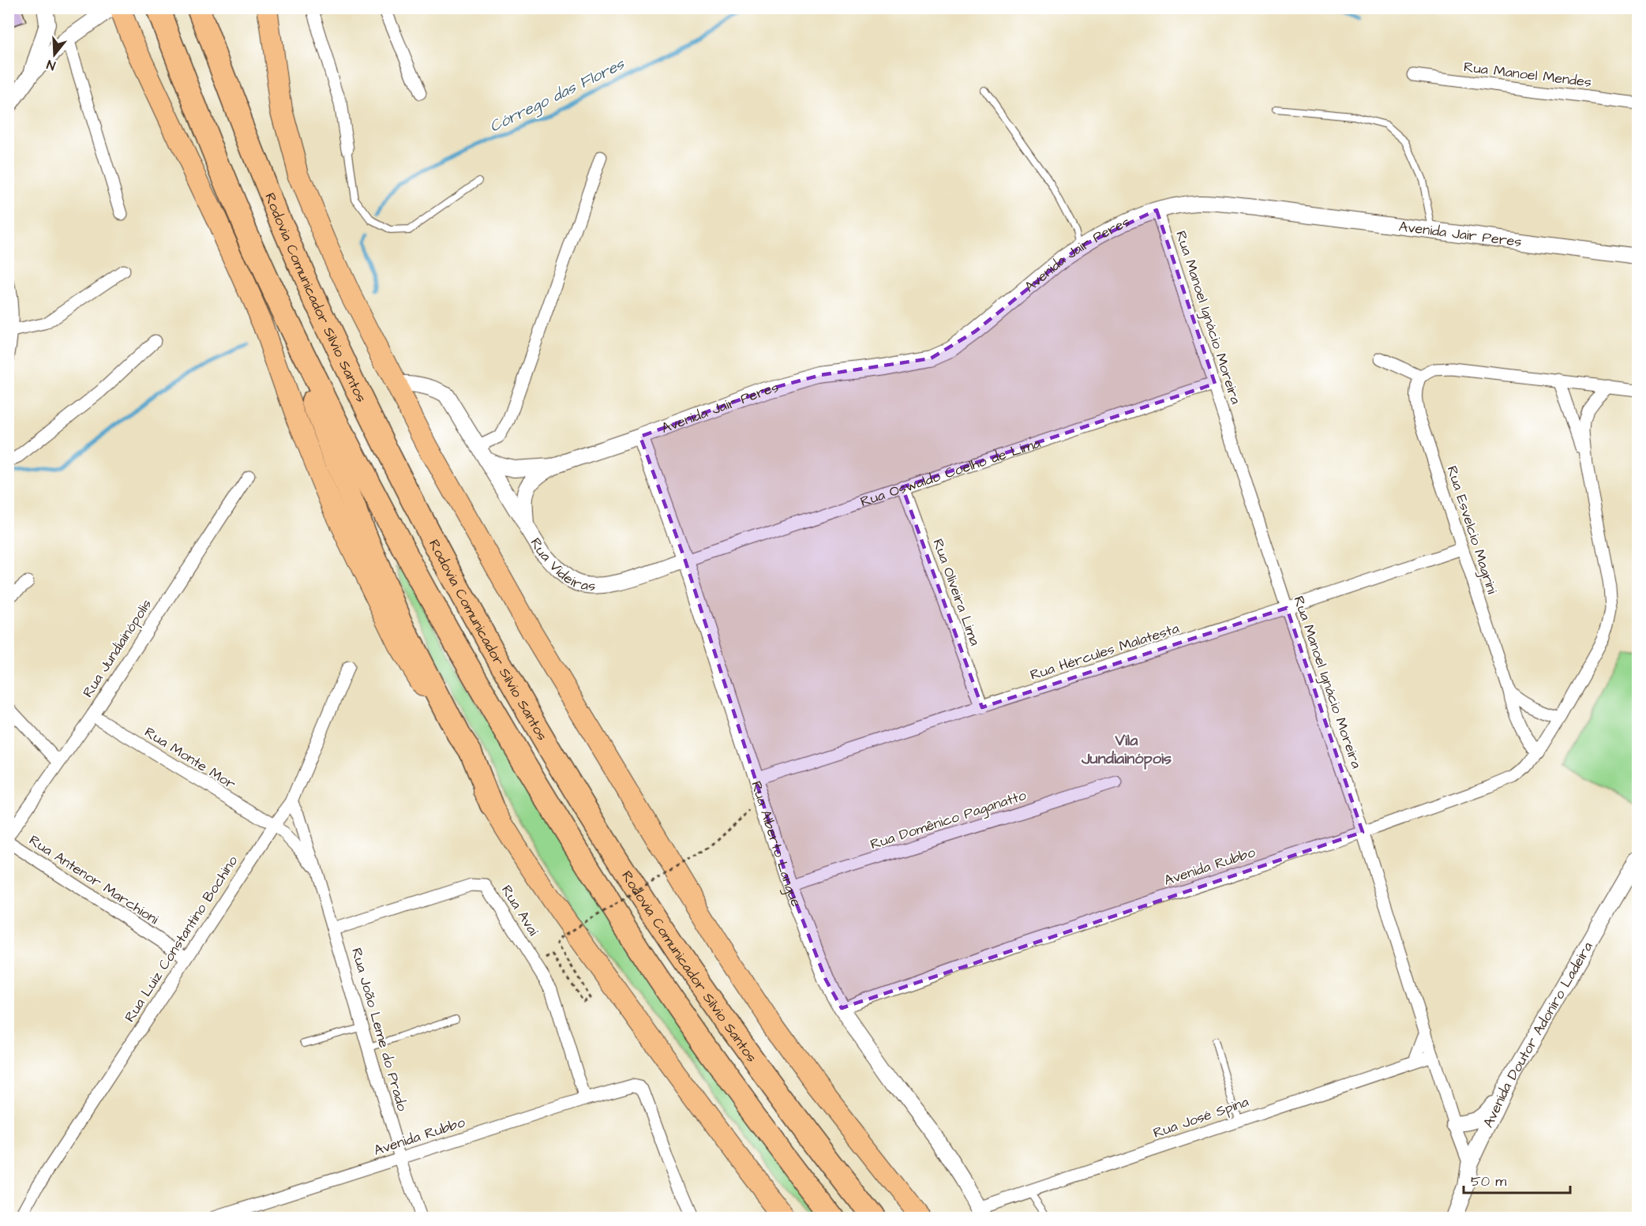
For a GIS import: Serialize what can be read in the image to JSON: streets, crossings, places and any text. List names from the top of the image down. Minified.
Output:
{"streets":{"highway":["Rodovia Comunicador Silvio Santos"],"street":["Rua Manoel Mendes","Avenida Jair Peres","Rua Manoel Ignácio Moreira","Rua Oswaldo Coelho de Lima","Rua Esvelcio Magrini","Rua Videiras","Rua Oliveira Lima","Rua Jundiainópolis","Rua Hércules Malatesta","Rua Monte Mor","Rua Domênico Paganatto","Rua Alberto Langue","Avenida Rubbo","Rua Antenor Marchioni","Rua Avaí","Rua Luiz Constantino Bochino","Rua João Leme do Prado","Avenida Doutor Adoniro Ladeira","Rua José Spina"]},"crossings":[["Avenida Jair Peres","Rua Manoel Ignácio Moreira"],["Avenida Jair Peres","Rua Oswaldo Coelho de Lima"],["Avenida Jair Peres","Rua Videiras"],["Avenida Jair Peres","Rua Alberto Langue"],["Rua Manoel Ignácio Moreira","Rua Oswaldo Coelho de Lima"],["Rua Manoel Ignácio Moreira","Rua Hércules Malatesta"],["Rua Manoel Ignácio Moreira","Avenida Rubbo"],["Rua Manoel Ignácio Moreira","Avenida Doutor Adoniro Ladeira"],["Rua Manoel Ignácio Moreira","Rua José Spina"],["Rua Oswaldo Coelho de Lima","Rua Videiras"],["Rua Oswaldo Coelho de Lima","Rua Oliveira Lima"],["Rua Oswaldo Coelho de Lima","Rua Alberto Langue"],["Rua Esvelcio Magrini","Rua Hércules Malatesta"],["Rua Esvelcio Magrini","Avenida Rubbo"],["Rua Videiras","Rua Alberto Langue"],["Rua Oliveira Lima","Rua Hércules Malatesta"],["Rua Jundiainópolis","Rua Monte Mor"],["Rua Hércules Malatesta","Rua Alberto Langue"],["Rua Monte Mor","Rua Luiz Constantino Bochino"],["Rua Monte Mor","Rua João Leme do Prado"],["Rua Domênico Paganatto","Rua Alberto Langue"],["Rua Alberto Langue","Avenida Rubbo"],["Rua Alberto Langue","Rua José Spina"],["Avenida Rubbo","Rua Avaí"],["Avenida Rubbo","Rua João Leme do Prado"],["Rua Antenor Marchioni","Rua Luiz Constantino Bochino"],["Rua Avaí","Rua João Leme do Prado"],["Rua Luiz Constantino Bochino","Rua João Leme do Prado"]],"districts":["Vila Jundiainópois"],"water":["Córrego das Flores"],"scale_bar":"50 m","north":"bottom"}
